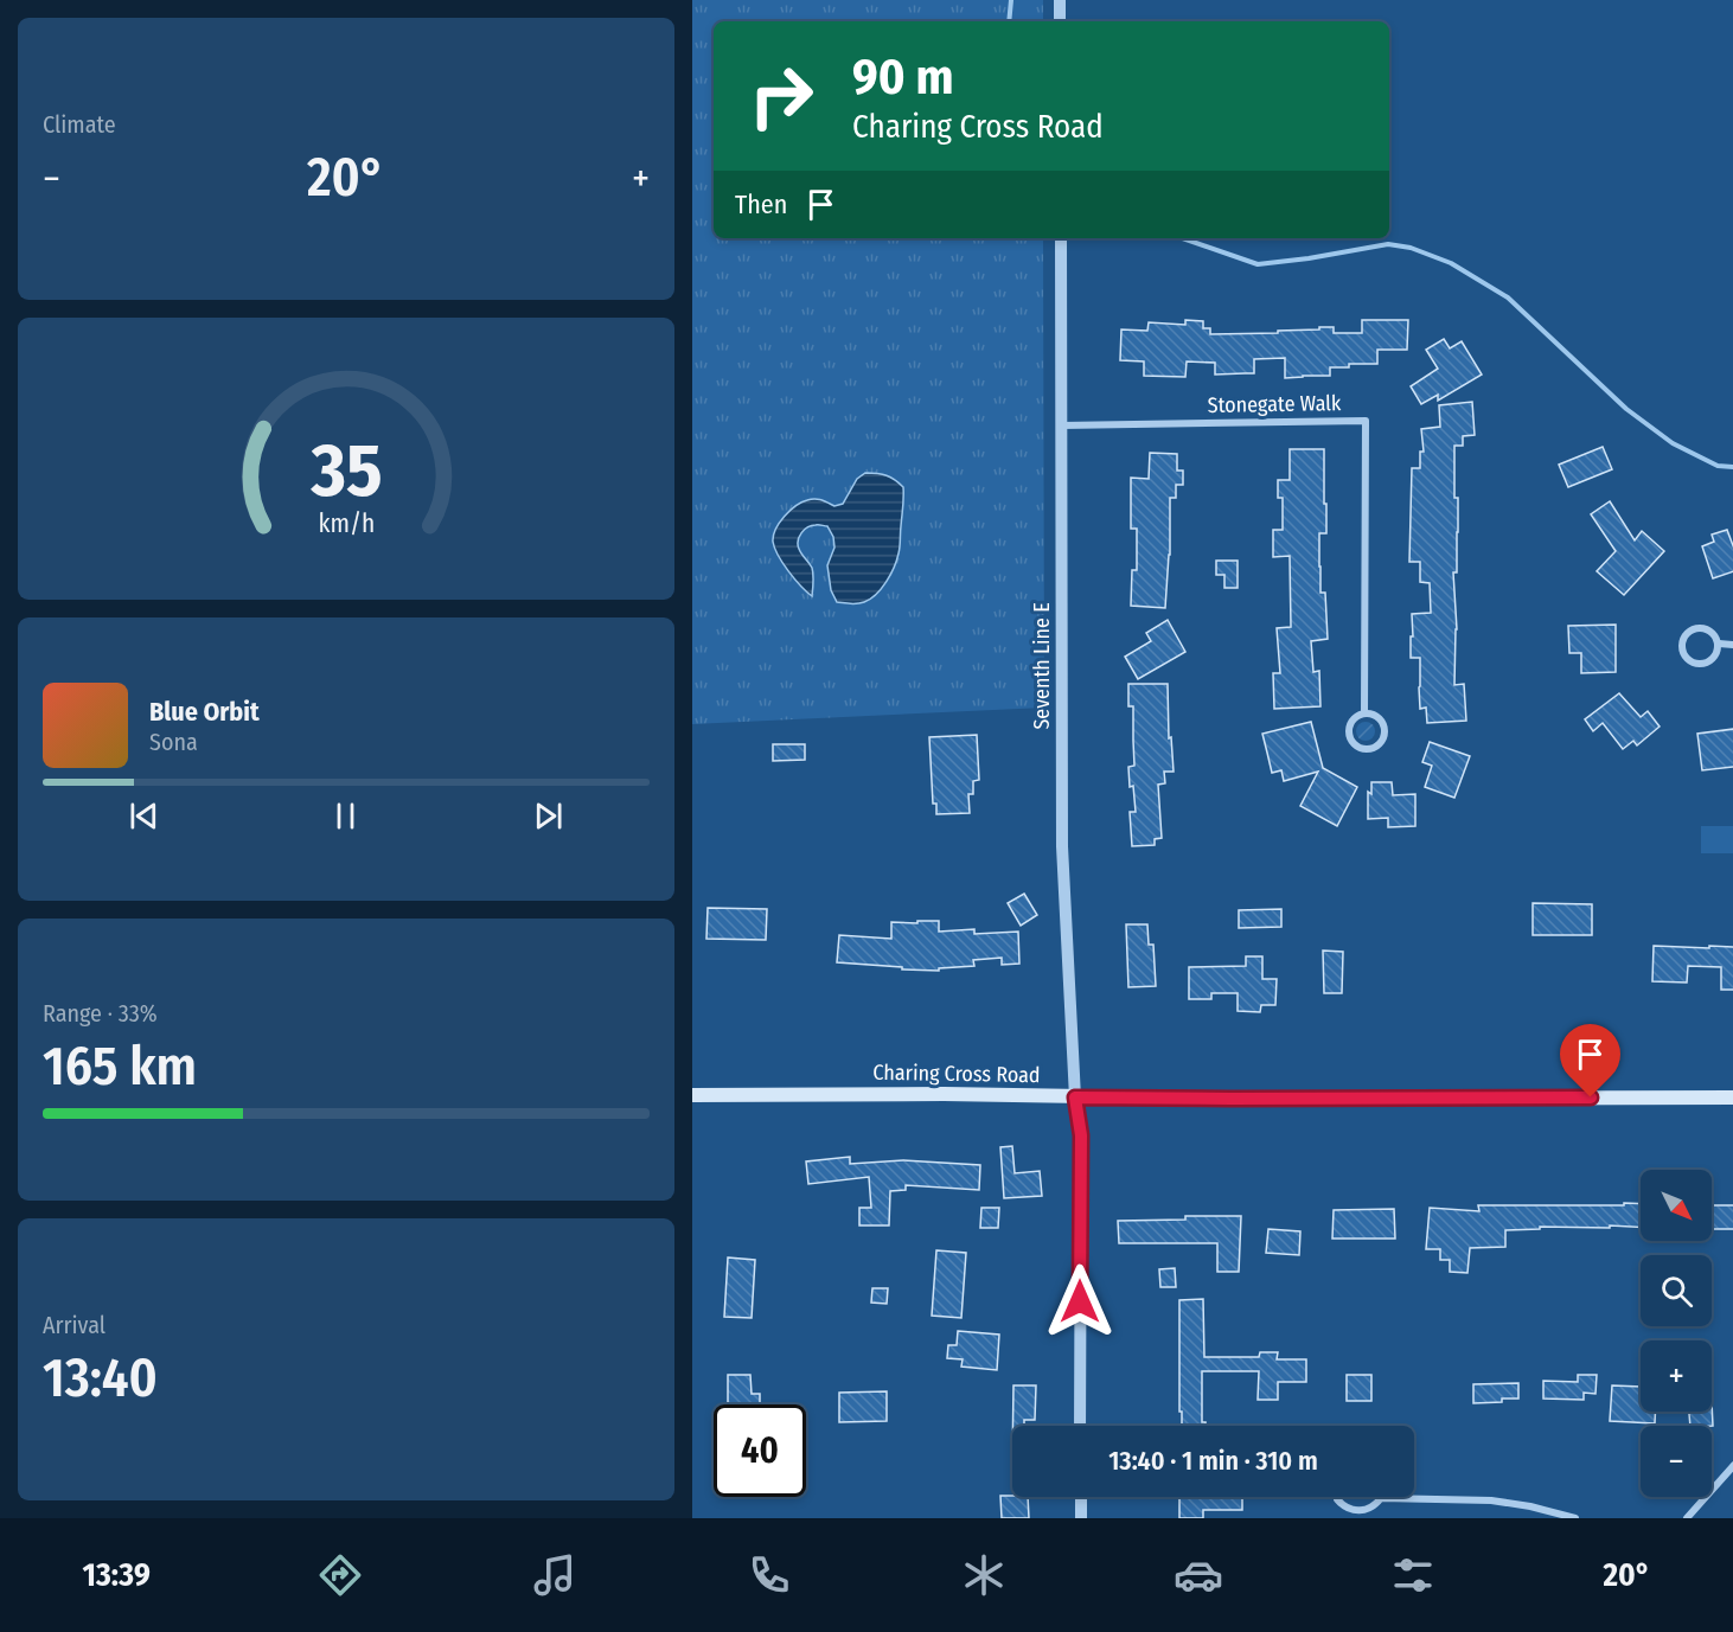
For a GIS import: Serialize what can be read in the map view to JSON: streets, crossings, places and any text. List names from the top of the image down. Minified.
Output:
{"streets":{"main road":["Charing Cross Road"],"street":["Stonegate Walk","Seventh Line E"]},"crossings":[["Stonegate Walk","Seventh Line E"],["Seventh Line E","Charing Cross Road"]],"north":"bottom right","page":{"tile":["Climate",["Range · 33%","165 km"],["Arrival","13:40"]],"turn":["90 m","Charing Cross Road"],"heat":["−","20°","+"],"then":"Then","song":["Blue Orbit","Sona"],"map_buttons":["+","−"],"limit":"40","trip":"13:40 · 1 min · 310 m","tabs":["13:39","20°"],"gauge":["35","km/h"]}}
